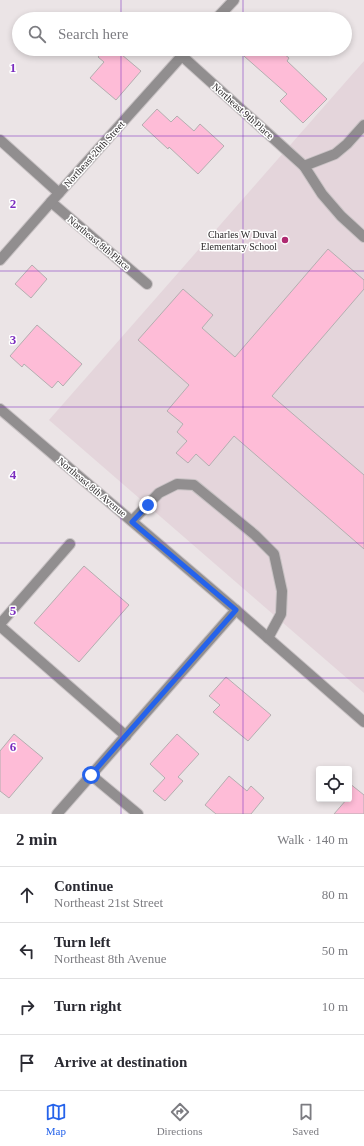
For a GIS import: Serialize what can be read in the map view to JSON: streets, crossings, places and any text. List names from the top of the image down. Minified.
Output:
{"streets":{"street":["Northeast 9th Place","Northeast 20th Street","Northeast 8th Place","Northeast 8th Avenue"]},"crossings":[["Northeast 20th Street","Northeast 8th Place"]],"places":["Charles W Duval Elementary School"],"page":{"search":"Search here","heading":["2 min","Walk · 140 m"],"list":[["Continue","Northeast 21st Street","80 m"],["Turn left","Northeast 8th Avenue","50 m"],["Turn right","10 m"],"Arrive at destination"],"nav":["Map","Directions","Saved"]},"grid":{"rows":["1","2","3","4","5","6"]}}
